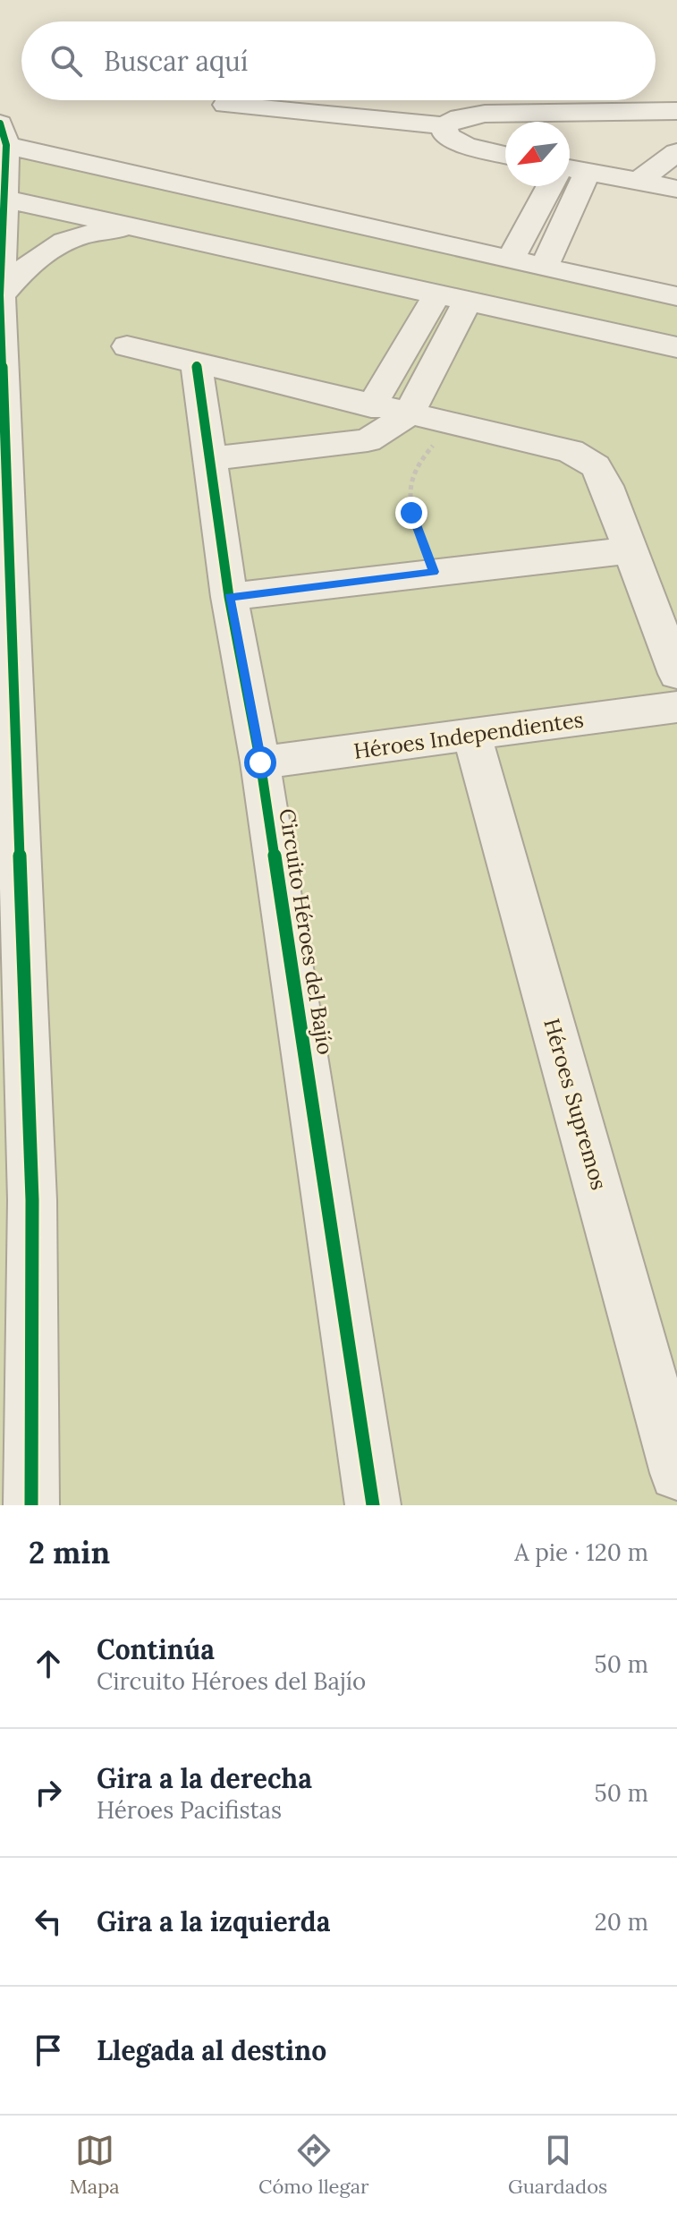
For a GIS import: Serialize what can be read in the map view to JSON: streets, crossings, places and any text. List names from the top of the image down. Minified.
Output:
{"streets":{"street":["Héroes Independientes","Circuito Héroes del Bajío","Héroes Supremos"]},"crossings":[["Héroes Independientes","Circuito Héroes del Bajío"],["Héroes Independientes","Héroes Supremos"]],"north":"bottom left","page":{"search":"Buscar aquí","heading":["2 min","A pie · 120 m"],"list":[["Continúa","Circuito Héroes del Bajío","50 m"],["Gira a la derecha","Héroes Pacifistas","50 m"],["Gira a la izquierda","20 m"],"Llegada al destino"],"nav":["Mapa","Cómo llegar","Guardados"]}}
